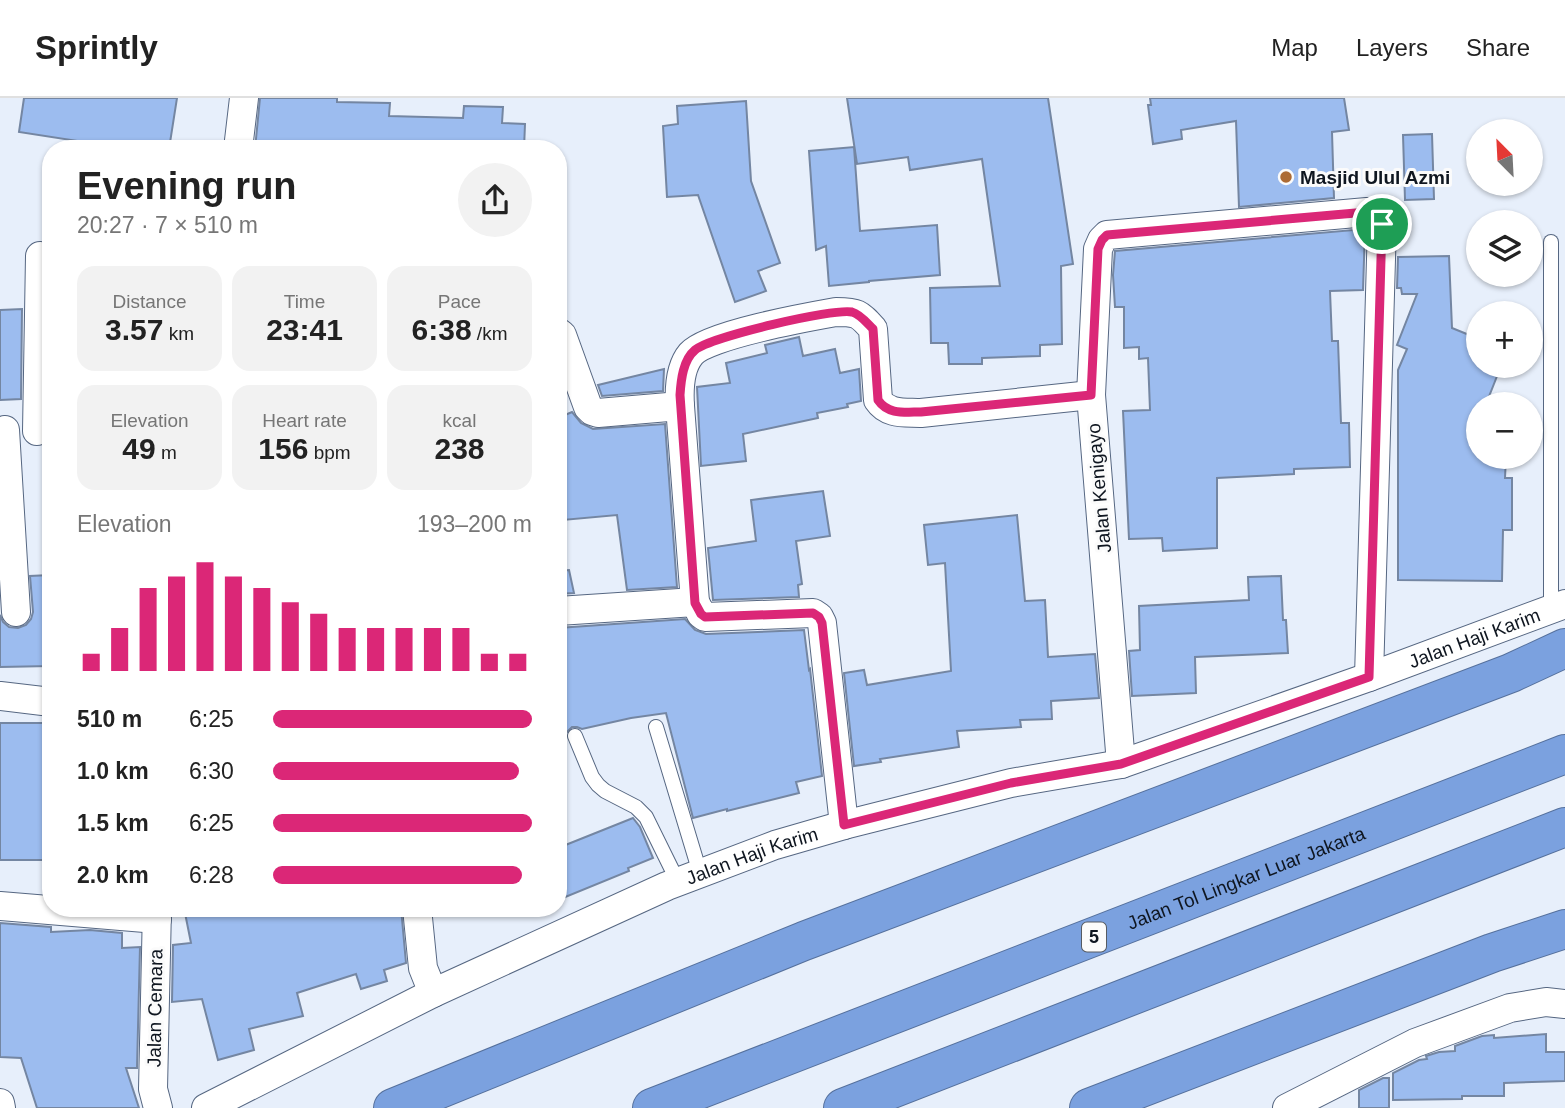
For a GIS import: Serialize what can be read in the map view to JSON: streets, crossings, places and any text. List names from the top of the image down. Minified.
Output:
{"streets":{"highway":["Jalan Tol Lingkar Luar Jakarta","5"],"street":["Jalan Kenigayo","Jalan Haji Karim","Jalan Cemara"]},"crossings":[["Jalan Kenigayo","Jalan Haji Karim"]],"places":["Masjid Ulul Azmi"],"north":"top left","page":{"header":"Sprintly","nav":["Map","Layers","Share"],"map_buttons":["+","−"],"heading":["Evening run","20:27 · 7 × 510 m"],"stats":[["Distance","3.57 km"],["Time","23:41"],["Pace","6:38 /km"],["Elevation","49 m"],["Heart rate","156 bpm"],["kcal","238"]],"chart":["Elevation","193–200 m"],"list":[{"name":"510 m","note":"6:25"},{"name":"1.0 km","note":"6:30"},{"name":"1.5 km","note":"6:25"},{"name":"2.0 km","note":"6:28"}]}}
